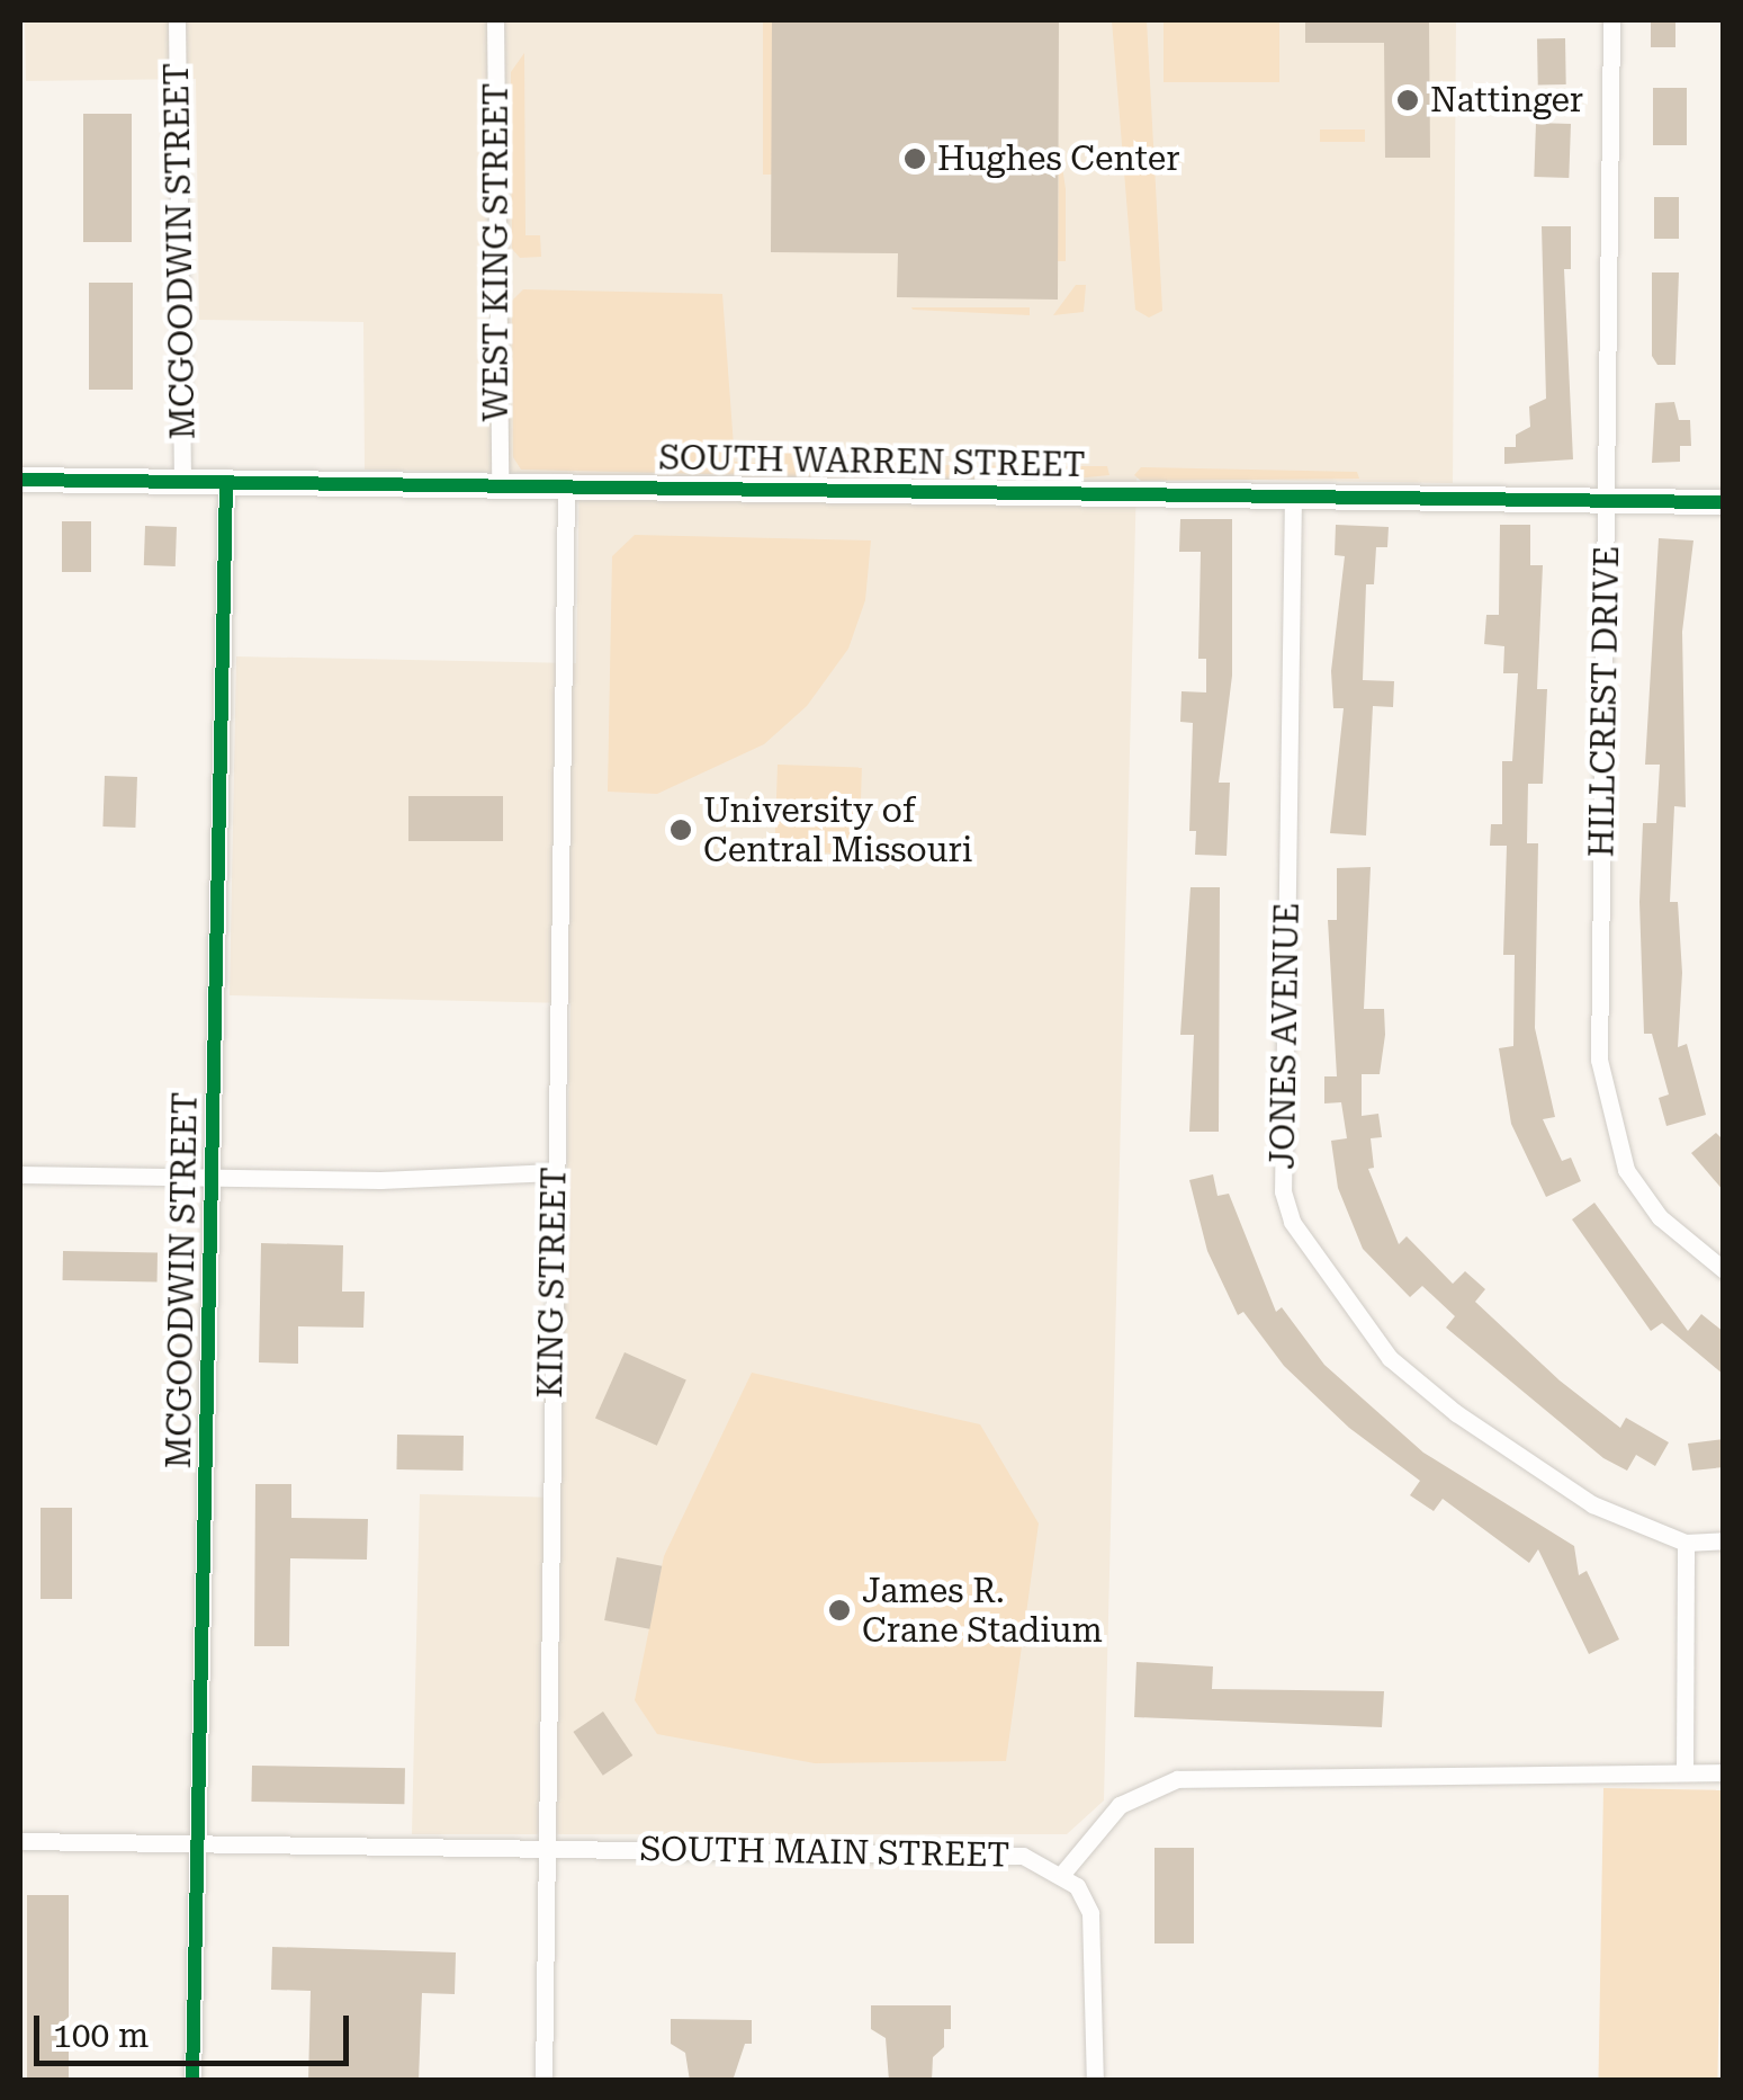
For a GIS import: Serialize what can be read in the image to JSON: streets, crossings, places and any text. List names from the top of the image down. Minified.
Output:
{"streets":{"street":["MCGOODWIN STREET","WEST KING STREET","SOUTH WARREN STREET","HILLCREST DRIVE","JONES AVENUE","KING STREET","SOUTH MAIN STREET"]},"crossings":[["MCGOODWIN STREET","SOUTH WARREN STREET"],["MCGOODWIN STREET","SOUTH MAIN STREET"],["WEST KING STREET","SOUTH WARREN STREET"],["SOUTH WARREN STREET","HILLCREST DRIVE"],["SOUTH WARREN STREET","JONES AVENUE"],["SOUTH WARREN STREET","KING STREET"],["KING STREET","SOUTH MAIN STREET"]],"places":["Nattinger","Hughes Center","University of Central Missouri","James R. Crane Stadium"],"scale_bar":"100 m"}
